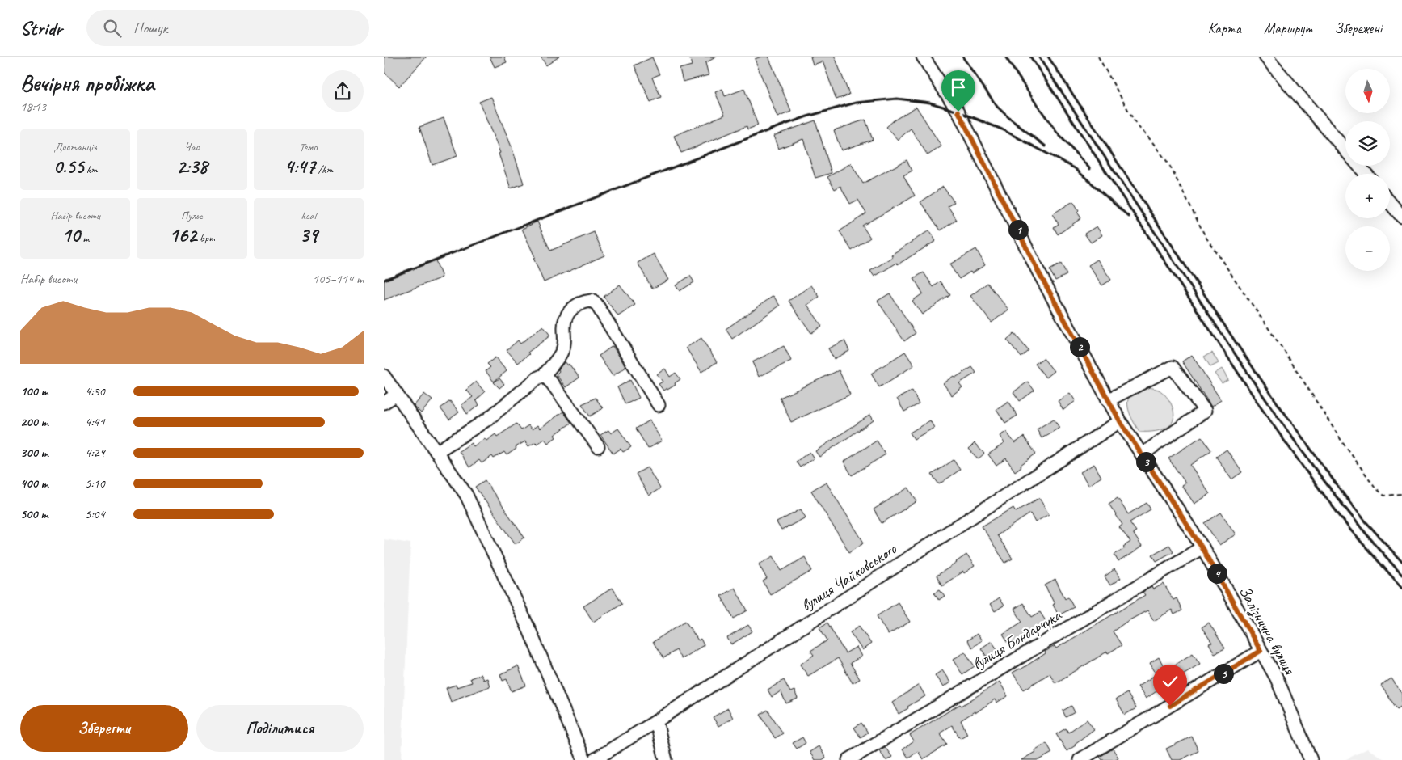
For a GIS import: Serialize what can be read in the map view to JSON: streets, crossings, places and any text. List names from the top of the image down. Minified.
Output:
{"streets":{"street":["вулиця Чайковського","Залізнична вулиця","вулиця Бондарчука"]},"crossings":[["вулиця Чайковського","Залізнична вулиця"],["Залізнична вулиця","вулиця Бондарчука"]],"north":"bottom","page":{"header":"Stridr","search":"Пошук","nav":["Карта","Маршрут","Збережені"],"heading":["Вечірня пробіжка","18:13"],"map_buttons":["+","−"],"stats":[["Дистанція","0.55 km"],["Час","2:38"],["Темп","4:47 /km"],["Набір висоти","10 m"],["Пульс","162 bpm"],["kcal","39"]],"pins":["1","2","3","4","5"],"chart":["Набір висоти","105–114 m"],"list":[{"name":"100 m","note":"4:30"},{"name":"200 m","note":"4:41"},{"name":"300 m","note":"4:29"},{"name":"400 m","note":"5:10"},{"name":"500 m","note":"5:04"}],"buttons":["Зберегти","Поділитися"]}}
